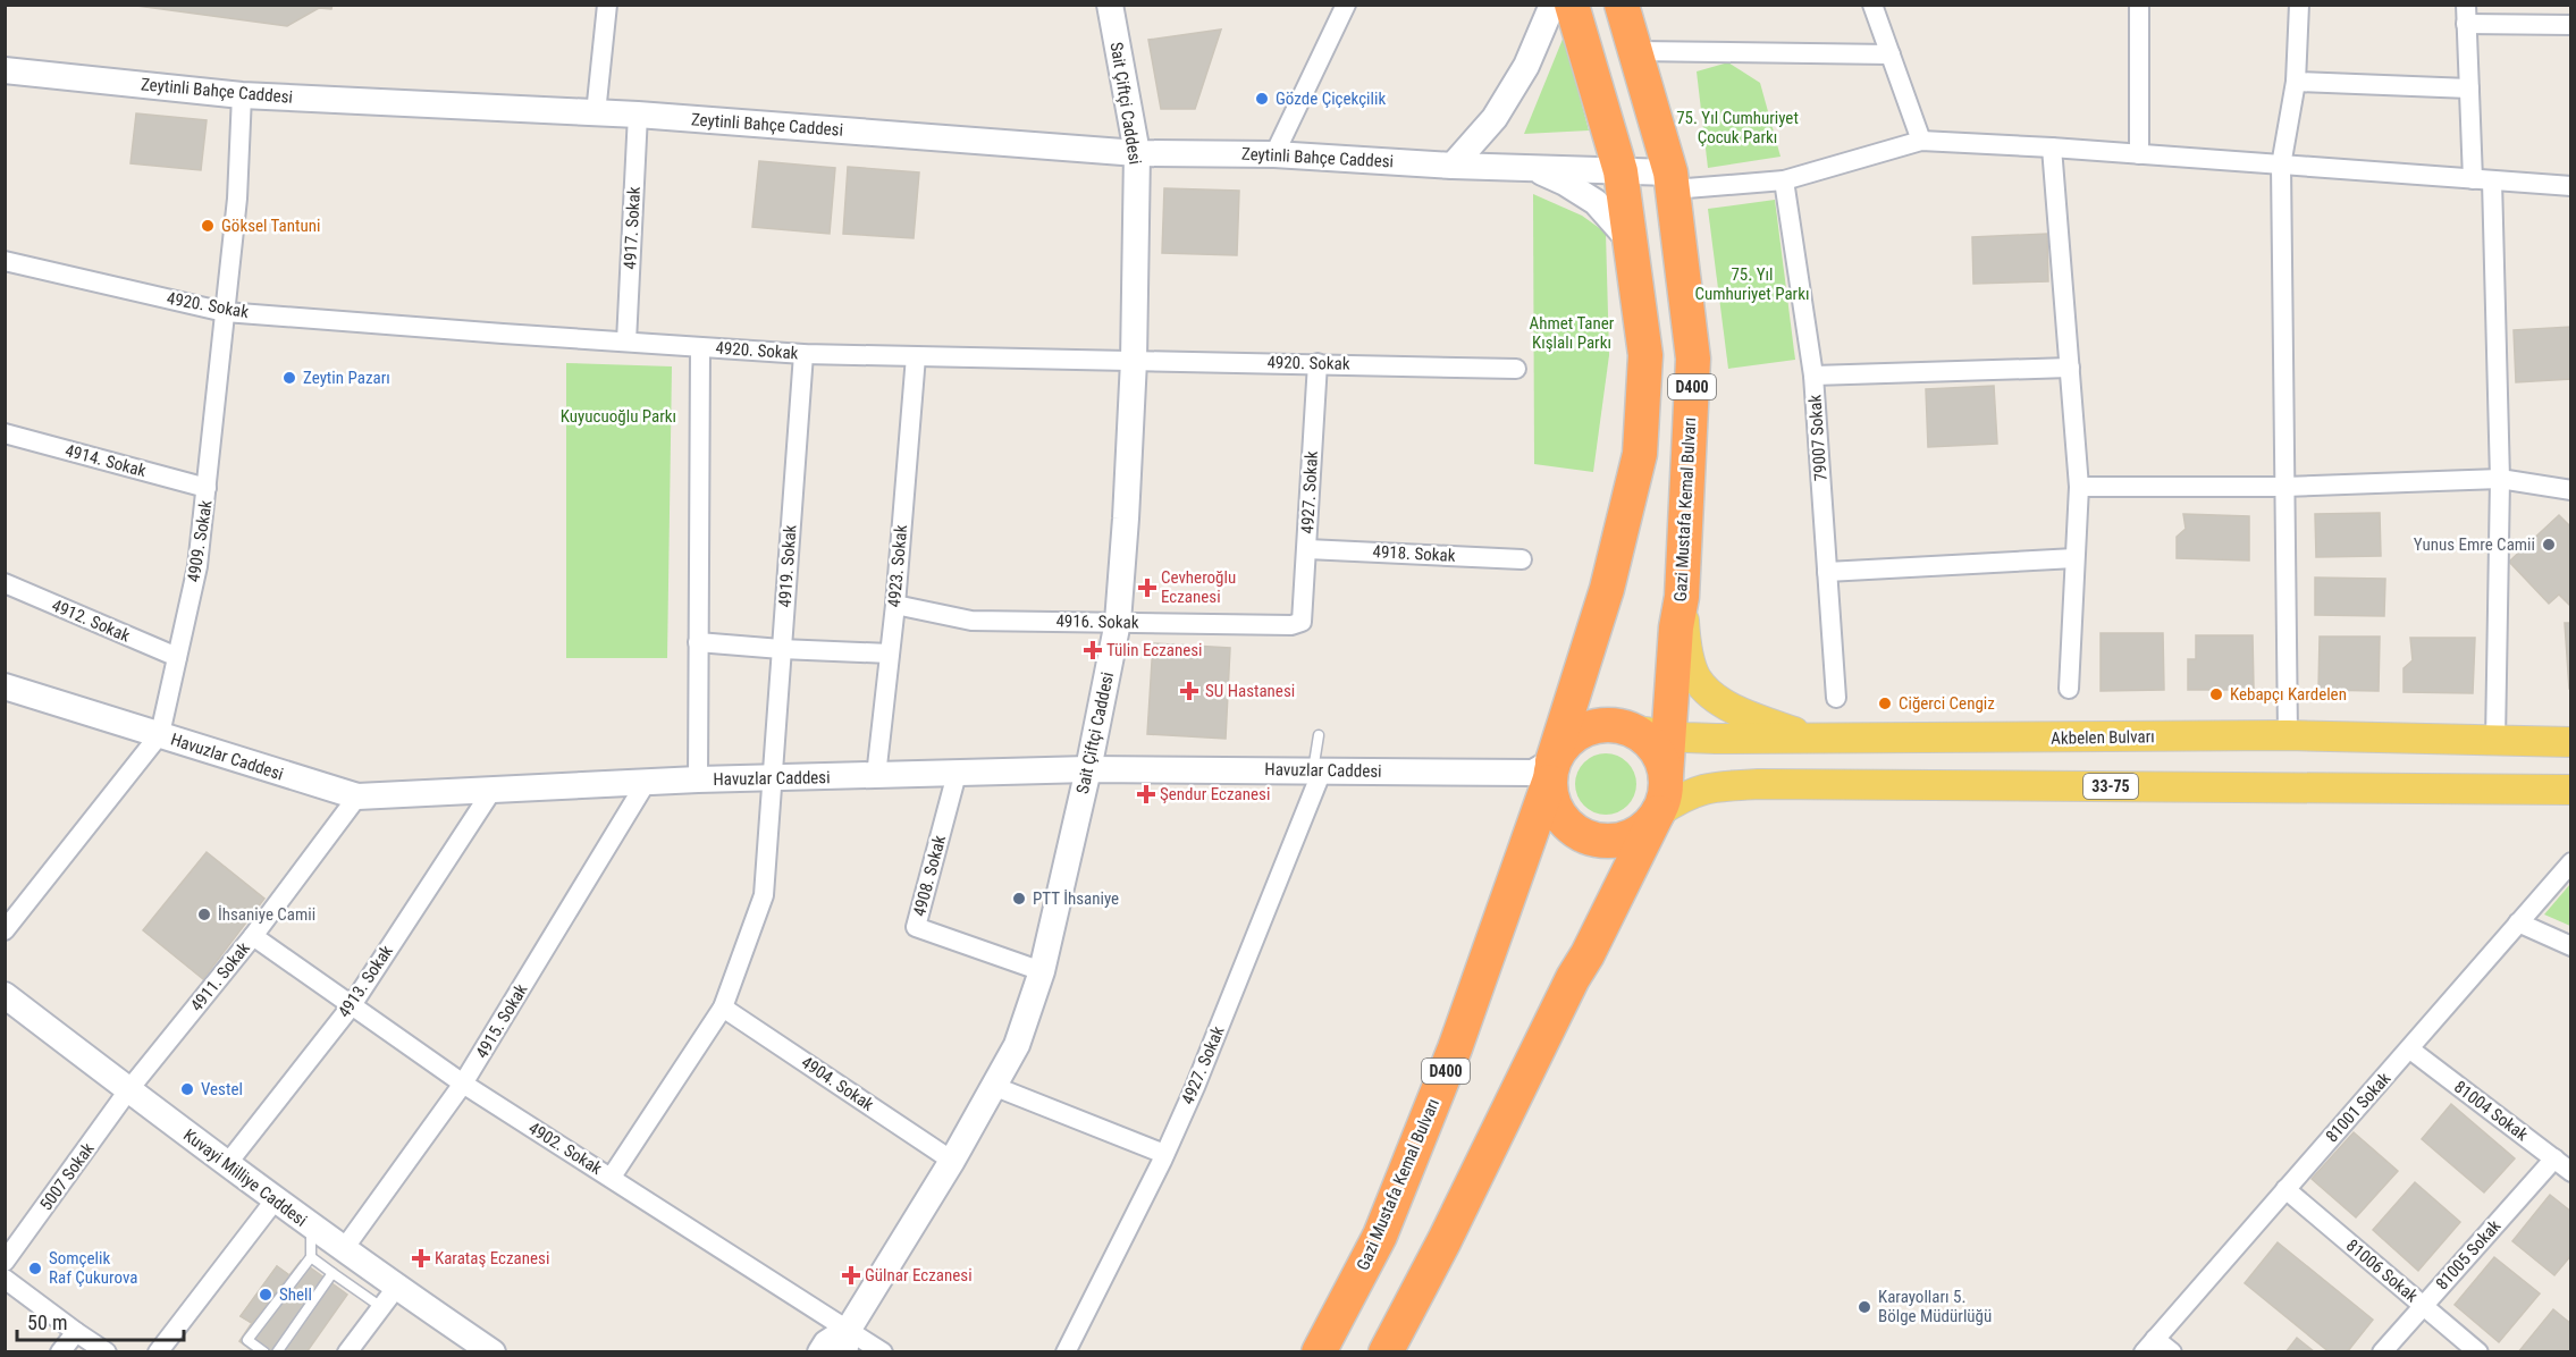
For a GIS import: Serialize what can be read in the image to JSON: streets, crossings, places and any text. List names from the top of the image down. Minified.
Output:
{"streets":{"highway":["D400","Gazi Mustafa Kemal Bulvarı"],"main road":["Akbelen Bulvarı","33-75"],"street":["Zeytinli Bahçe Caddesi","Sait Çiftçi Caddesi","4917. Sokak","4920. Sokak","79007 Sokak","4914. Sokak","4927. Sokak","4909. Sokak","4918. Sokak","4919. Sokak","4923. Sokak","4912. Sokak","4916. Sokak","Havuzlar Caddesi","4908. Sokak","4911. Sokak","4913. Sokak","4915. Sokak","4904. Sokak","81001 Sokak","81004 Sokak","4902. Sokak","5007 Sokak","Kuvayi Milliye Caddesi","81005 Sokak","81006 Sokak"]},"crossings":[["Zeytinli Bahçe Caddesi","Sait Çiftçi Caddesi"],["Zeytinli Bahçe Caddesi","4917. Sokak"],["Zeytinli Bahçe Caddesi","4909. Sokak"],["Sait Çiftçi Caddesi","4920. Sokak"],["Sait Çiftçi Caddesi","4916. Sokak"],["Sait Çiftçi Caddesi","Havuzlar Caddesi"],["Sait Çiftçi Caddesi","4908. Sokak"],["Sait Çiftçi Caddesi","4904. Sokak"],["Sait Çiftçi Caddesi","4902. Sokak"],["4917. Sokak","4920. Sokak"],["4920. Sokak","4927. Sokak"],["4920. Sokak","4909. Sokak"],["4920. Sokak","4919. Sokak"],["4920. Sokak","4923. Sokak"],["4914. Sokak","4909. Sokak"],["4927. Sokak","4918. Sokak"],["4927. Sokak","4916. Sokak"],["4927. Sokak","Havuzlar Caddesi"],["Gazi Mustafa Kemal Bulvarı","Akbelen Bulvarı"],["Gazi Mustafa Kemal Bulvarı","Havuzlar Caddesi"],["Gazi Mustafa Kemal Bulvarı","33-75"],["4909. Sokak","4912. Sokak"],["4909. Sokak","Havuzlar Caddesi"],["4919. Sokak","Havuzlar Caddesi"],["4919. Sokak","4904. Sokak"],["4919. Sokak","4902. Sokak"],["4923. Sokak","4916. Sokak"],["4923. Sokak","Havuzlar Caddesi"],["Akbelen Bulvarı","Havuzlar Caddesi"],["Akbelen Bulvarı","33-75"],["Havuzlar Caddesi","33-75"],["Havuzlar Caddesi","4908. Sokak"],["Havuzlar Caddesi","4911. Sokak"],["Havuzlar Caddesi","4913. Sokak"],["Havuzlar Caddesi","4915. Sokak"],["4911. Sokak","4902. Sokak"],["4911. Sokak","5007 Sokak"],["4911. Sokak","Kuvayi Milliye Caddesi"],["4913. Sokak","4902. Sokak"],["4913. Sokak","Kuvayi Milliye Caddesi"],["4915. Sokak","4902. Sokak"],["4915. Sokak","Kuvayi Milliye Caddesi"],["81001 Sokak","81004 Sokak"],["81001 Sokak","81006 Sokak"],["81004 Sokak","81005 Sokak"],["5007 Sokak","Kuvayi Milliye Caddesi"],["81005 Sokak","81006 Sokak"]],"parks":["75. Yıl Cumhuriyet Çocuk Parkı","75. Yıl Cumhuriyet Parkı","Ahmet Taner Kışlalı Parkı","Kuyucuoğlu Parkı"],"places":{"other":["Gözde Çiçekçilik","Göksel Tantuni","Zeytin Pazarı","Yunus Emre Camii","Kebapçı Kardelen","Ciğerci Cengiz","PTT İhsaniye","İhsaniye Camii","Vestel","Somçelik Raf Çukurova","Shell","Karayolları 5. Bölge Müdürlüğü"],"health":["Cevheroğlu Eczanesi","Tülin Eczanesi","SU Hastanesi","Şendur Eczanesi","Karataş Eczanesi","Gülnar Eczanesi"]},"scale_bar":"50 m"}
